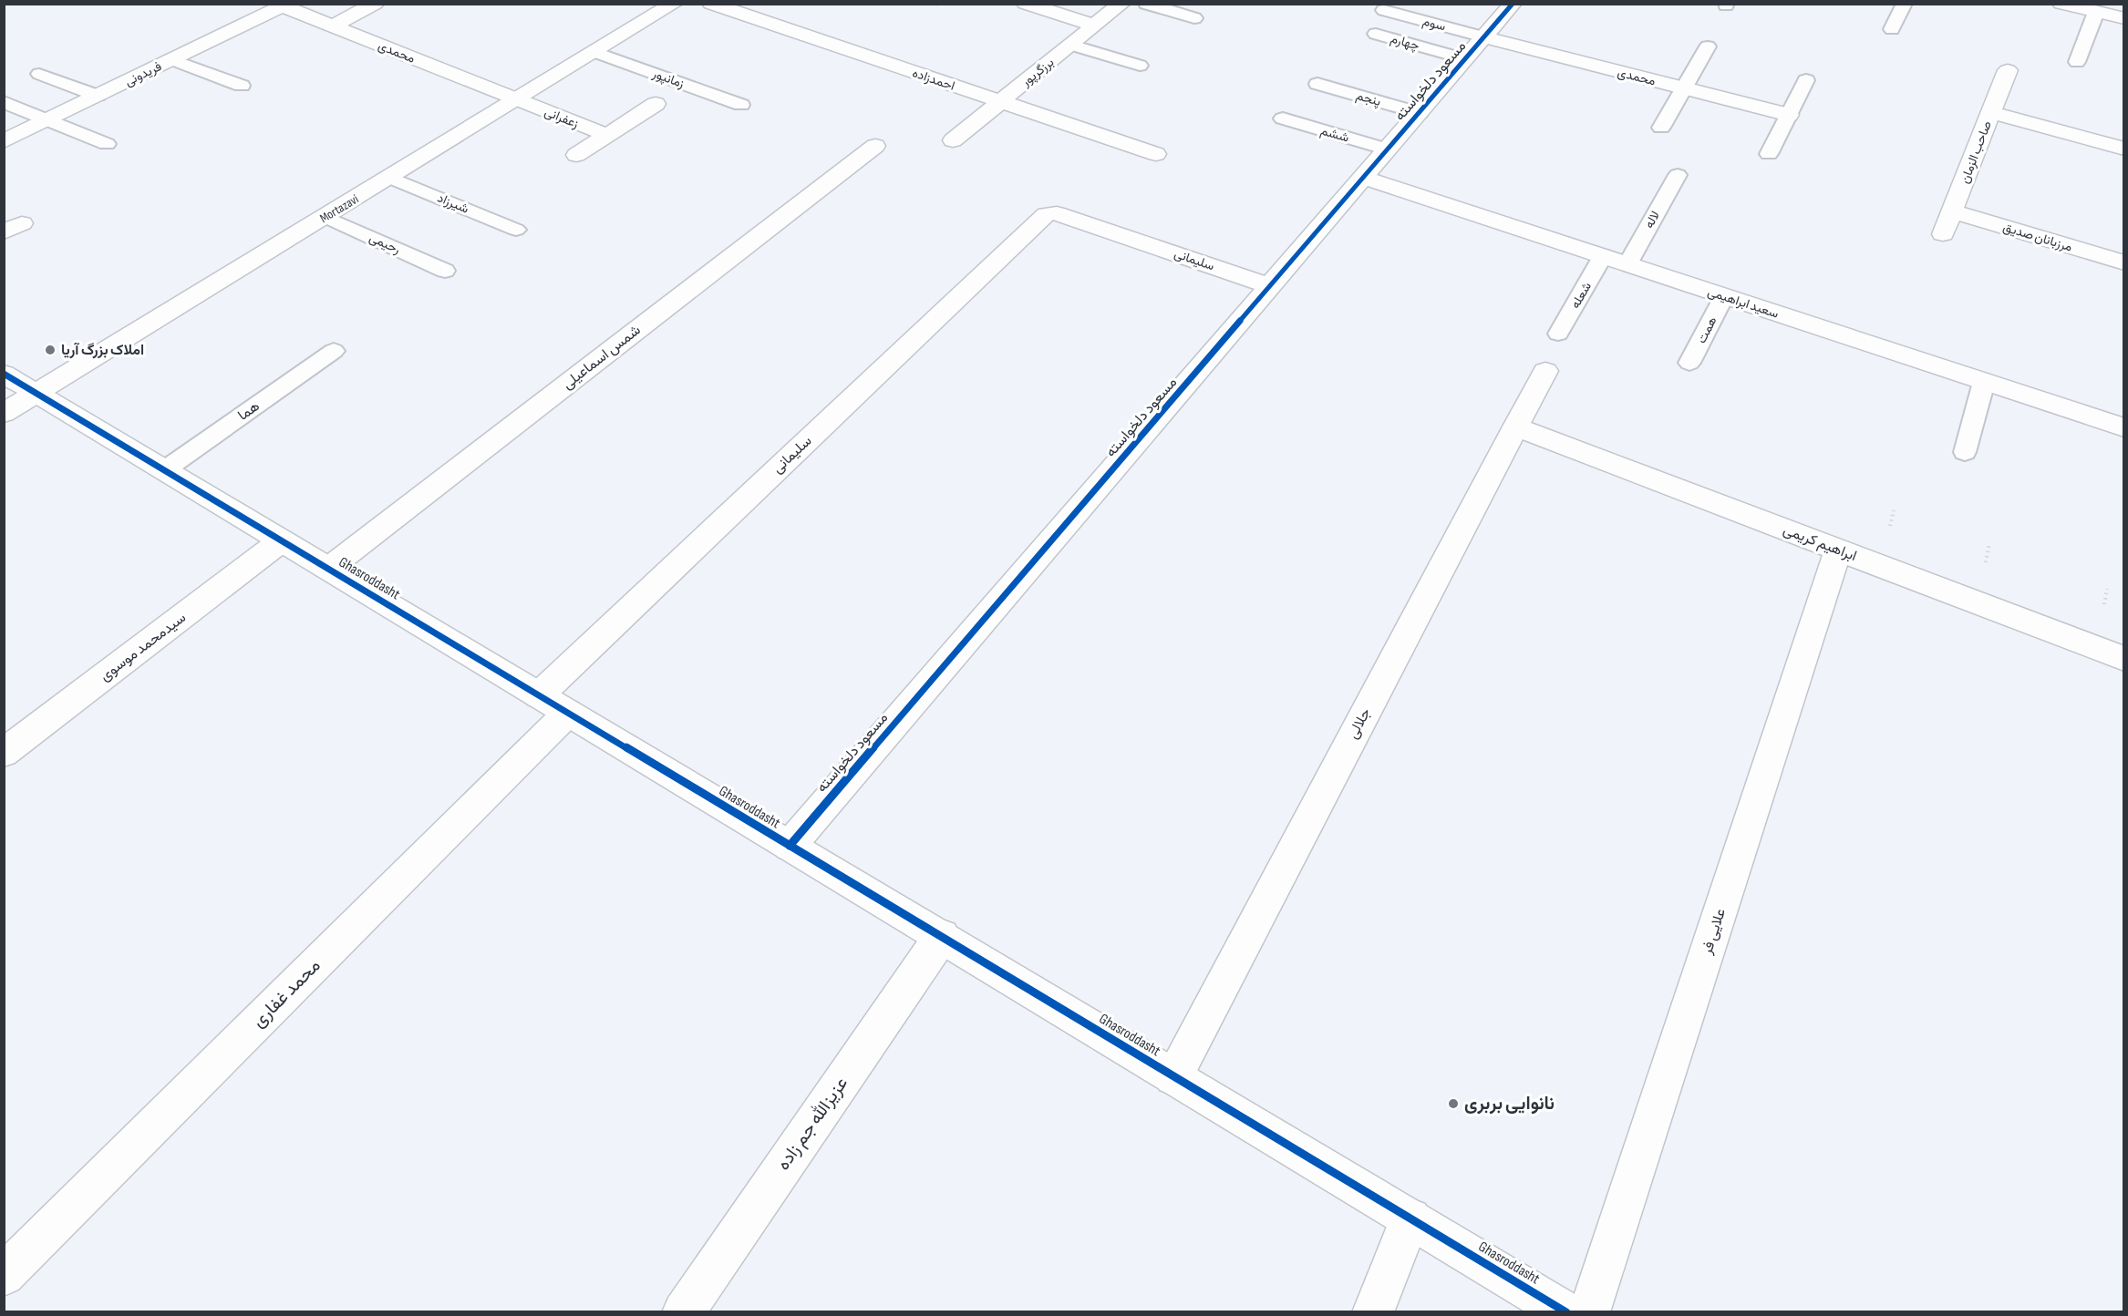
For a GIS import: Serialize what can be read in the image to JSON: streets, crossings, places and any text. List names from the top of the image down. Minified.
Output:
{"streets":{"street":["محمدی","برزگرپور","فریدونی","احمدزاده","مسعود دلخواسته","زعفرانی","صاحب الزمان","Mortazavi","مرزبانان صدیق","سلیمانی","سعید ابراهیمی","شمس اسماعیلی","ابراهیم کریمی","Ghasroddasht","سیدمحمد موسوی","جلالی","علایی فر","محمد غفاری","عزیزالله جم زاده"],"lane":["سوم","چهارم","زمانپور","پنجم","ششم","شیرزاد","لاله","رحیمی","شعله","همت","هما"]},"crossings":[["سوم","محمدی"],["سوم","مسعود دلخواسته"],["چهارم","مسعود دلخواسته"],["محمدی","فریدونی"],["محمدی","مسعود دلخواسته"],["محمدی","زعفرانی"],["محمدی","Mortazavi"],["برزگرپور","احمدزاده"],["زمانپور","Mortazavi"],["مسعود دلخواسته","پنجم"],["مسعود دلخواسته","ششم"],["مسعود دلخواسته","سلیمانی"],["مسعود دلخواسته","سعید ابراهیمی"],["مسعود دلخواسته","Ghasroddasht"],["زعفرانی","Mortazavi"],["صاحب الزمان","مرزبانان صدیق"],["شیرزاد","Mortazavi"],["Mortazavi","رحیمی"],["Mortazavi","Ghasroddasht"],["لاله","سعید ابراهیمی"],["سلیمانی","Ghasroddasht"],["سلیمانی","محمد غفاری"],["شعله","سعید ابراهیمی"],["سعید ابراهیمی","همت"],["شمس اسماعیلی","Ghasroddasht"],["هما","Ghasroddasht"],["ابراهیم کریمی","جلالی"],["ابراهیم کریمی","علایی فر"],["Ghasroddasht","سیدمحمد موسوی"],["Ghasroddasht","جلالی"],["Ghasroddasht","محمد غفاری"],["Ghasroddasht","عزیزالله جم زاده"]],"places":["املاک بزرگ آریا","نانوایی بربری"]}
